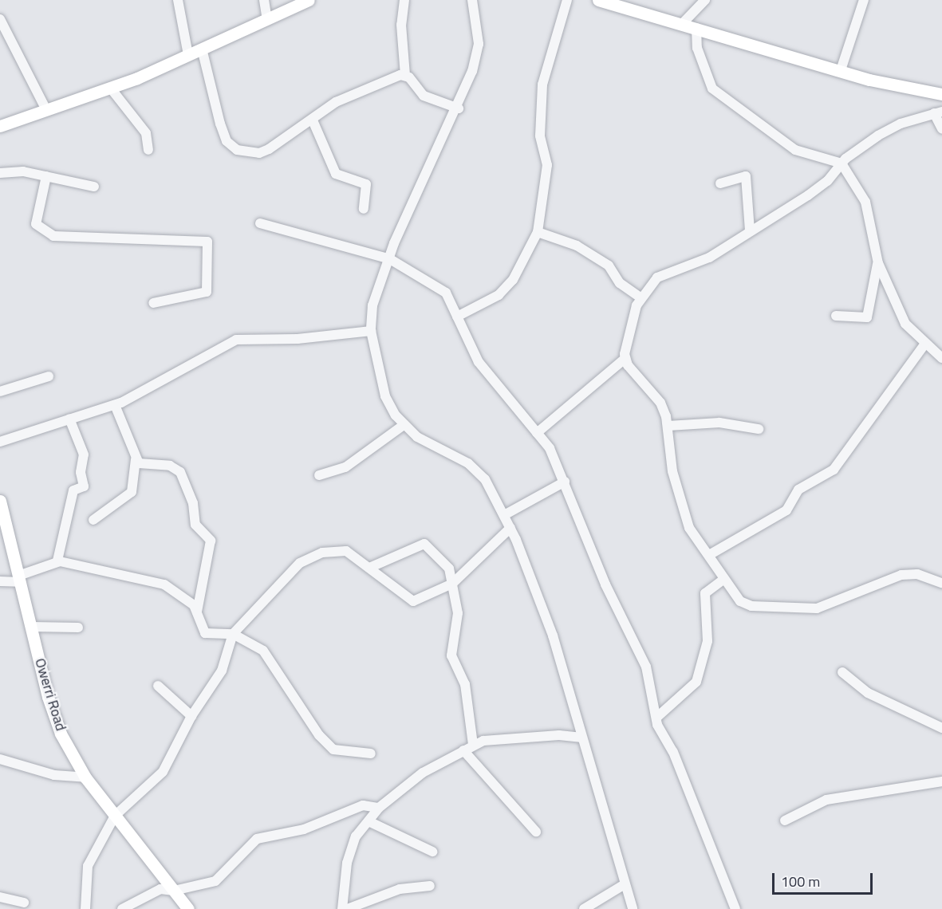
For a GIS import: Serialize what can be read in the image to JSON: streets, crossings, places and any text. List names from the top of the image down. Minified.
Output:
{"streets":{"main road":["Owerri Road"]},"scale_bar":"100 m"}
